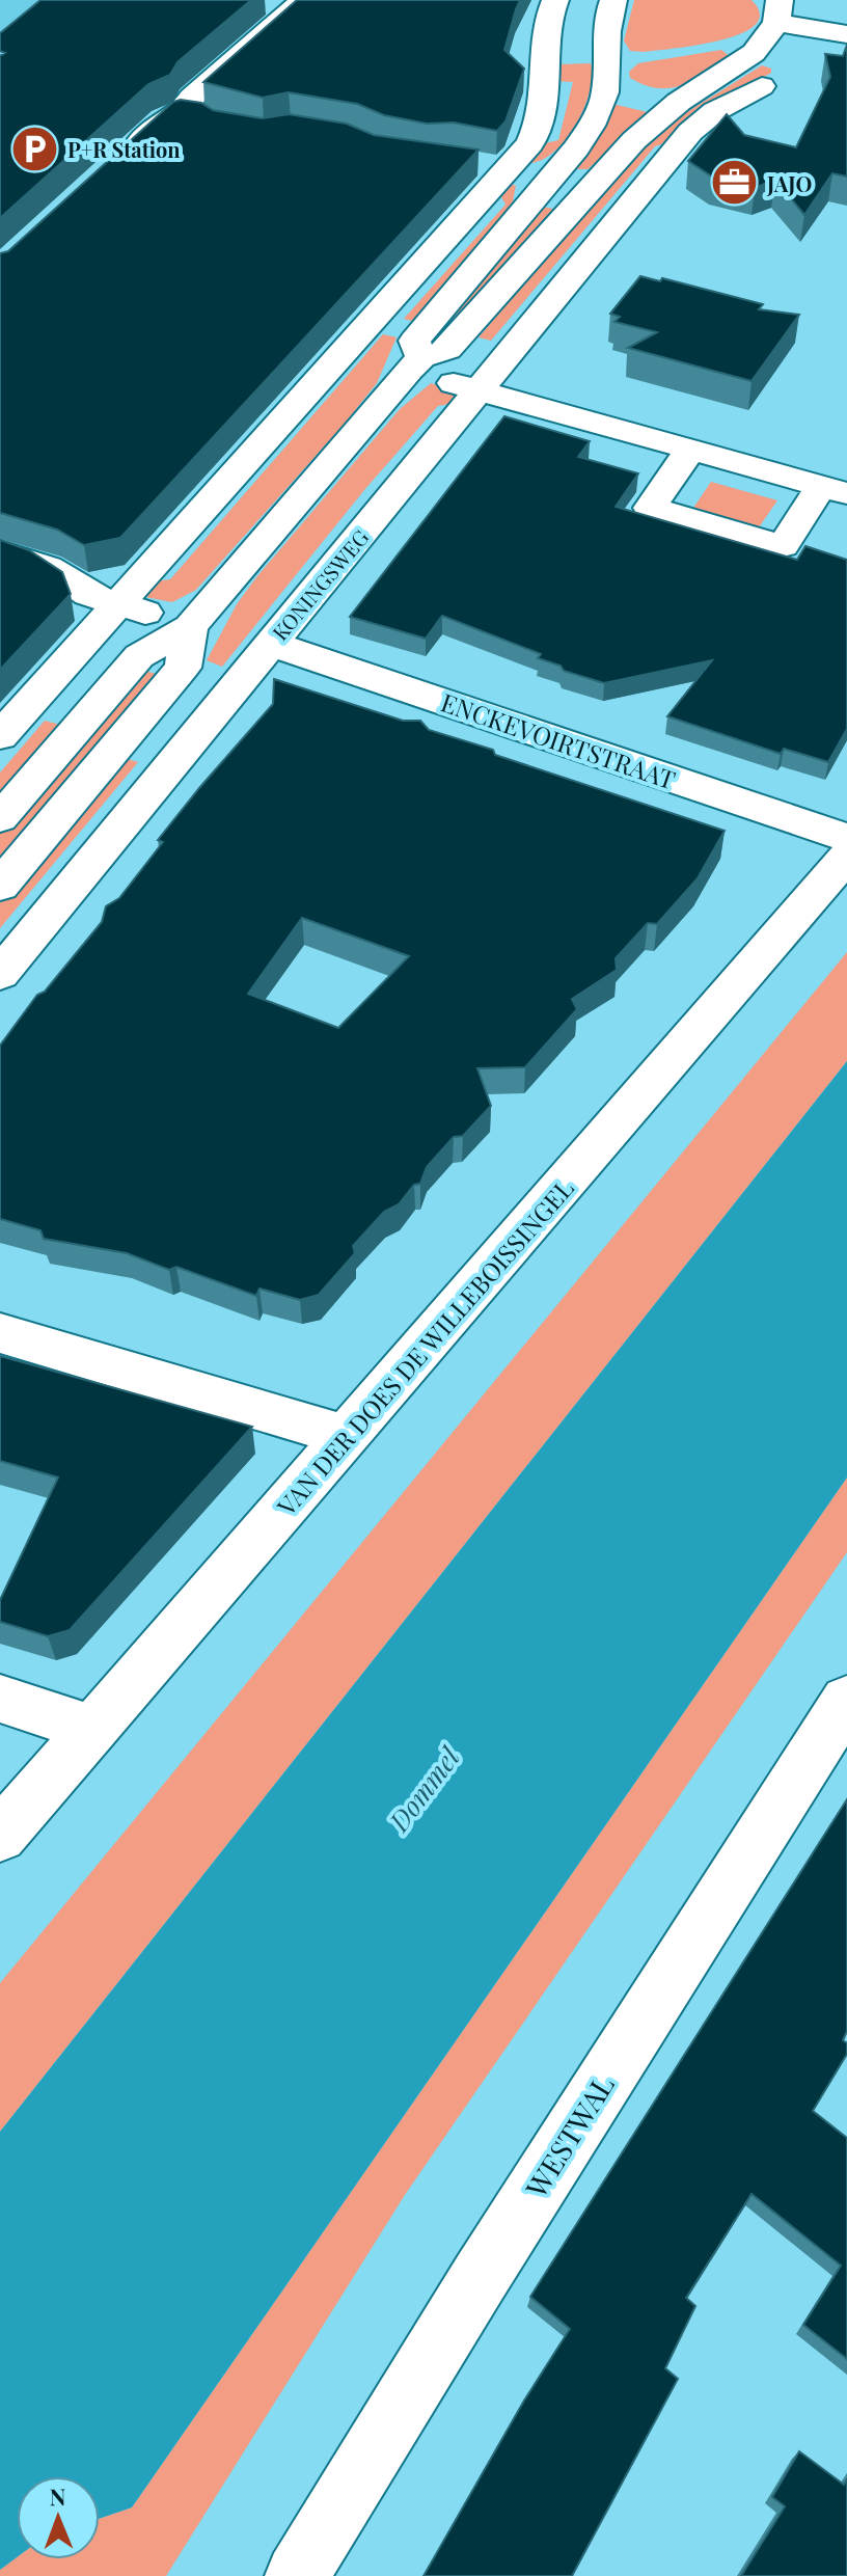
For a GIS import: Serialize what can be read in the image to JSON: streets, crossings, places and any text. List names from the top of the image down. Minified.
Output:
{"streets":{"street":["KONINGSWEG","ENCKEVOIRTSTRAAT","VAN DER DOES DE WILLEBOISSINGEL","WESTWAL"]},"crossings":[["KONINGSWEG","ENCKEVOIRTSTRAAT"]],"water":["Dommel"],"places":{"parking":["P+R Station"],"office":["JAJO"]},"north":"top"}
